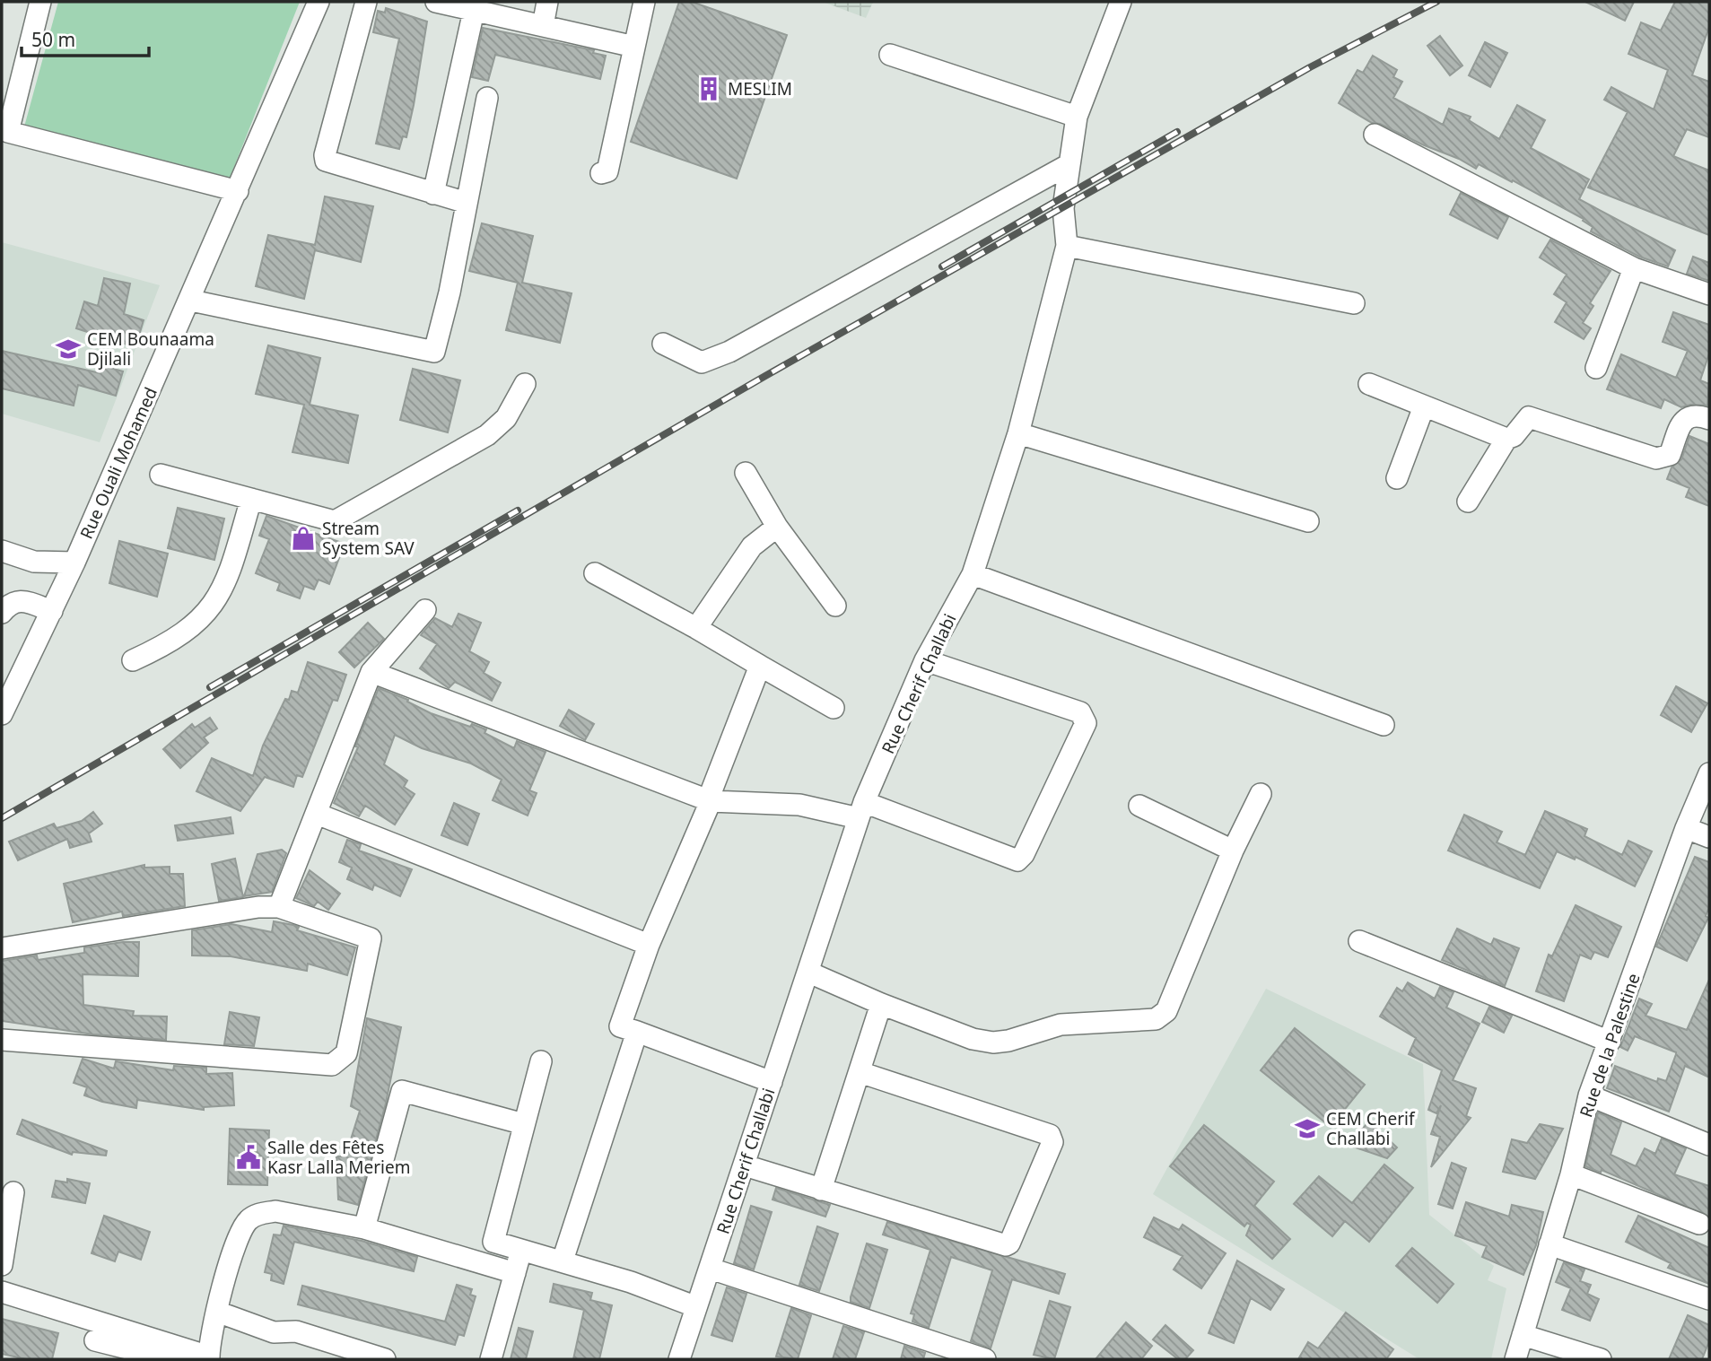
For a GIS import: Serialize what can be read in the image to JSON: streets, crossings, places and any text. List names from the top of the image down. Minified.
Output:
{"streets":{"street":["Rue Ouali Mohamed","Rue Cherif Challabi","Rue de la Palestine"]},"places":{"building":["MESLIM"],"school or university":["CEM Bounaama Djilali","CEM Cherif Challabi"],"shop":["Stream System SAV"],"public building":["Salle des Fêtes Kasr Lalla Meriem"]},"scale_bar":"50 m"}
